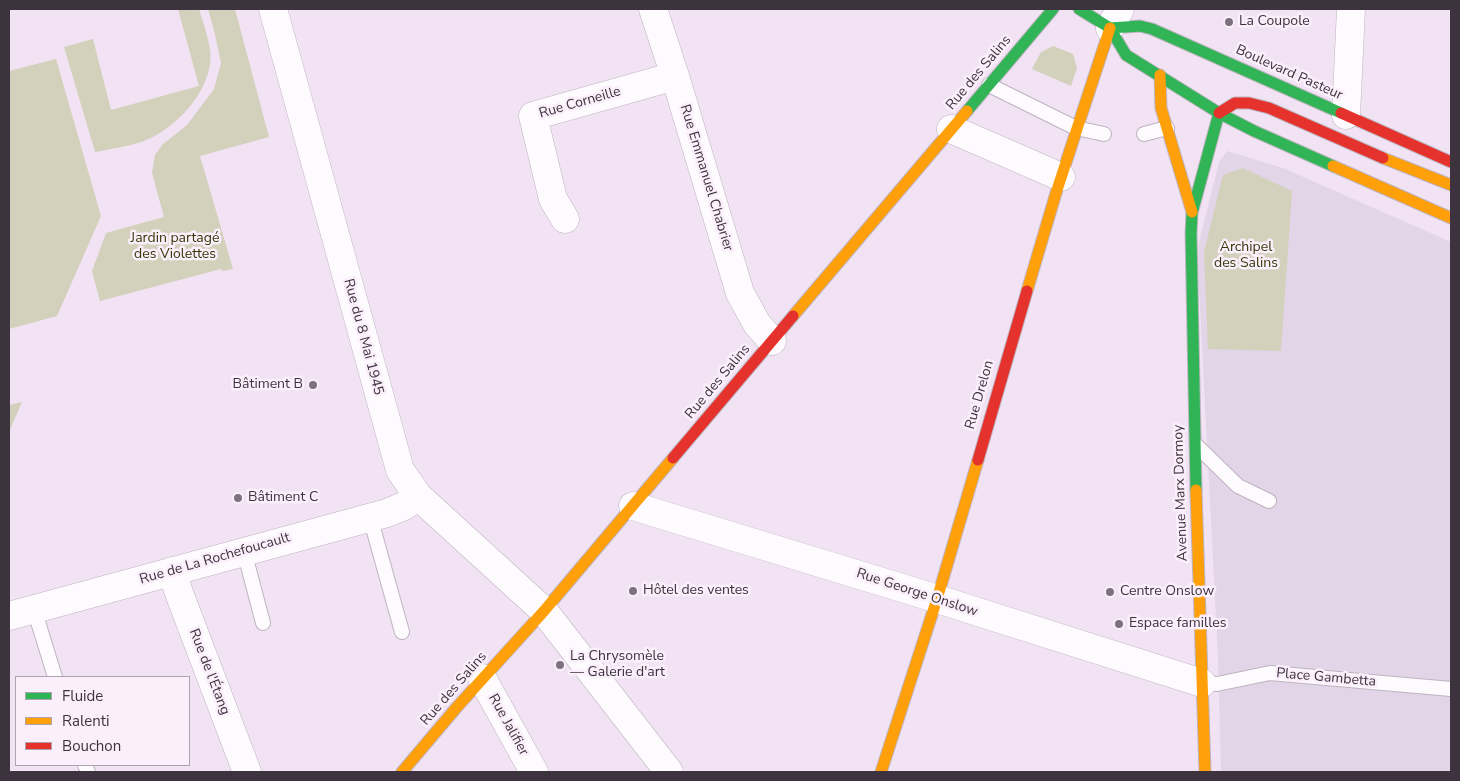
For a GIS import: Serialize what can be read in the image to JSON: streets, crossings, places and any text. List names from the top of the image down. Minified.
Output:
{"streets":{"main road":["Rue des Salins","Boulevard Pasteur","Rue Drelon","Avenue Marx Dormoy"],"street":["Rue Corneille","Rue Emmanuel Chabrier","Rue du 8 Mai 1945","Rue de La Rochefoucault","Rue George Onslow","Rue de l'Étang","Rue Jalifier"],"lane":["Place Gambetta"]},"crossings":[["Rue des Salins","Rue Emmanuel Chabrier"],["Rue des Salins","Rue du 8 Mai 1945"],["Rue des Salins","Rue George Onslow"],["Rue des Salins","Rue Jalifier"],["Boulevard Pasteur","Rue Drelon"],["Rue Corneille","Rue Emmanuel Chabrier"],["Rue du 8 Mai 1945","Rue de La Rochefoucault"],["Rue Drelon","Rue George Onslow"],["Avenue Marx Dormoy","Rue George Onslow"],["Avenue Marx Dormoy","Place Gambetta"],["Rue de La Rochefoucault","Rue de l'Étang"],["Rue George Onslow","Place Gambetta"]],"parks":["Jardin partagé des Violettes","Archipel des Salins"],"places":["La Coupole","Bâtiment B","Bâtiment C","Hôtel des ventes","Centre Onslow","Espace familles","La Chrysomèle — Galerie d'art"],"legend":["Fluide","Ralenti","Bouchon"]}
